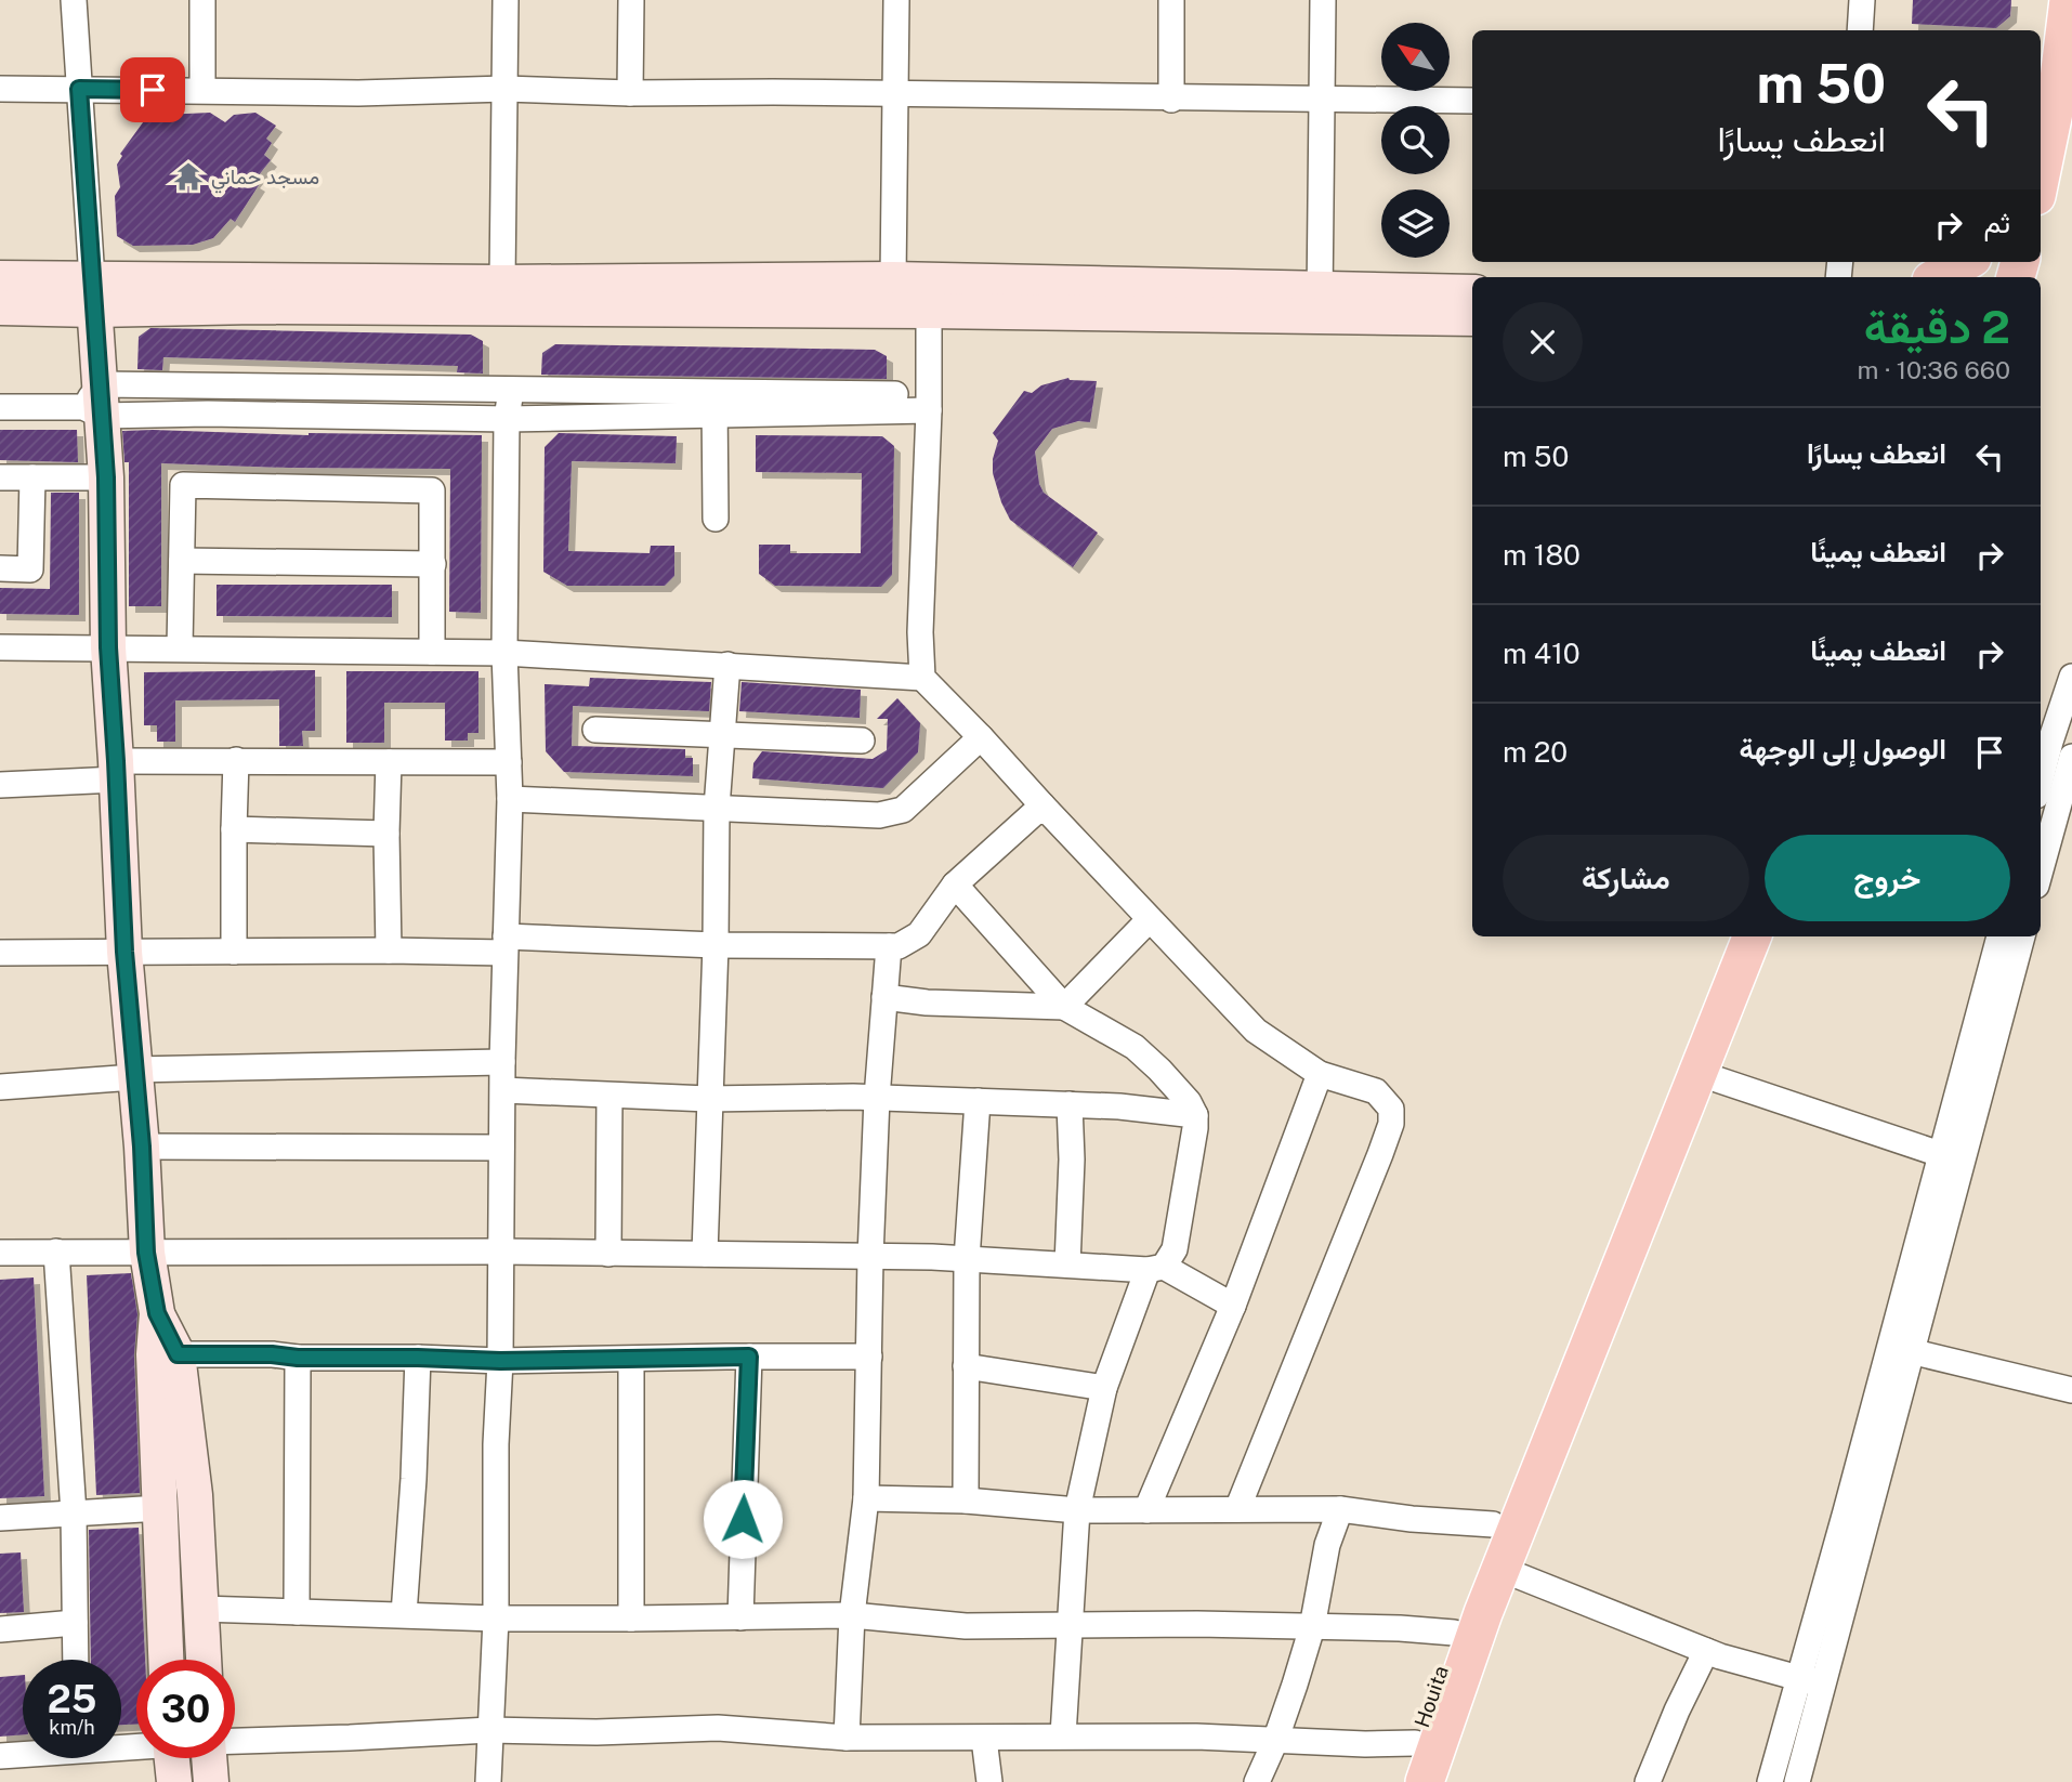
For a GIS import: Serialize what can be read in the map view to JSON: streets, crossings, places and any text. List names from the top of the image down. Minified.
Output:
{"streets":{"main road":["Houita"]},"places":{"temple":["مسجد حماني"]},"north":"top left","page":{"turn":["50 m","انعطف يسارًا"],"then":"ثم","heading":["2 دقيقة","660 m · 10:36"],"list":[{"name":"انعطف يسارًا","value":"50 m"},{"name":"انعطف يمينًا","value":"180 m"},{"name":"انعطف يمينًا","value":"410 m"},{"name":"الوصول إلى الوجهة","value":"20 m"}],"buttons":["خروج","مشاركة"],"speed":"25 km/h","limit":"30"}}
